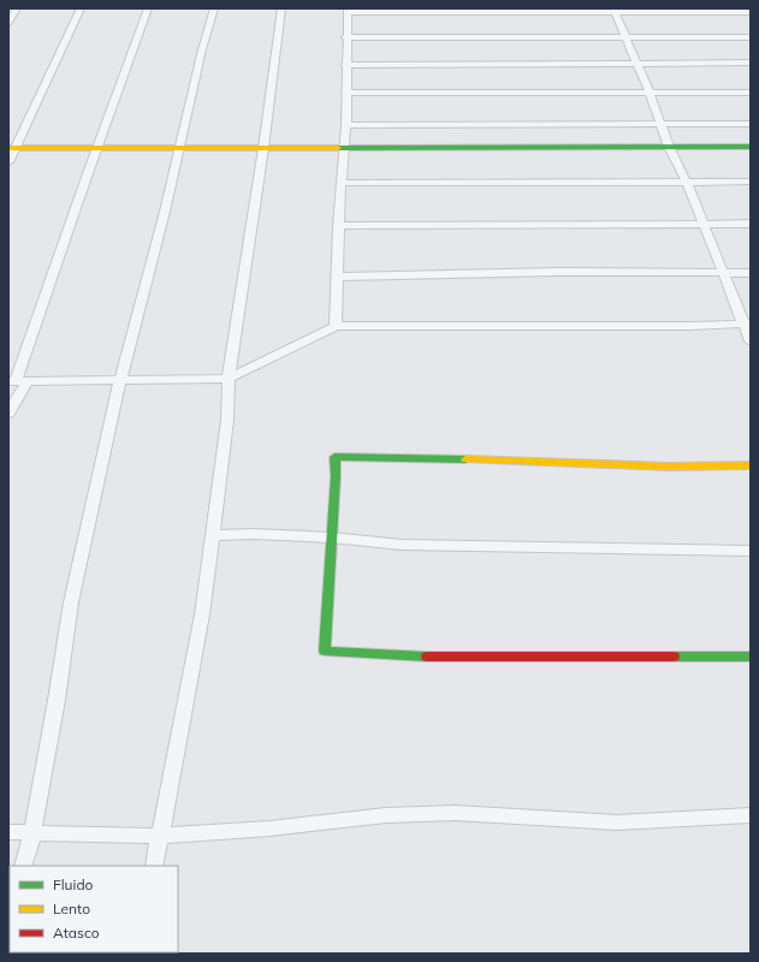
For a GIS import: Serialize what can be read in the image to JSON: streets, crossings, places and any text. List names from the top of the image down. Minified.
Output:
{"legend":["Fluido","Lento","Atasco"]}
